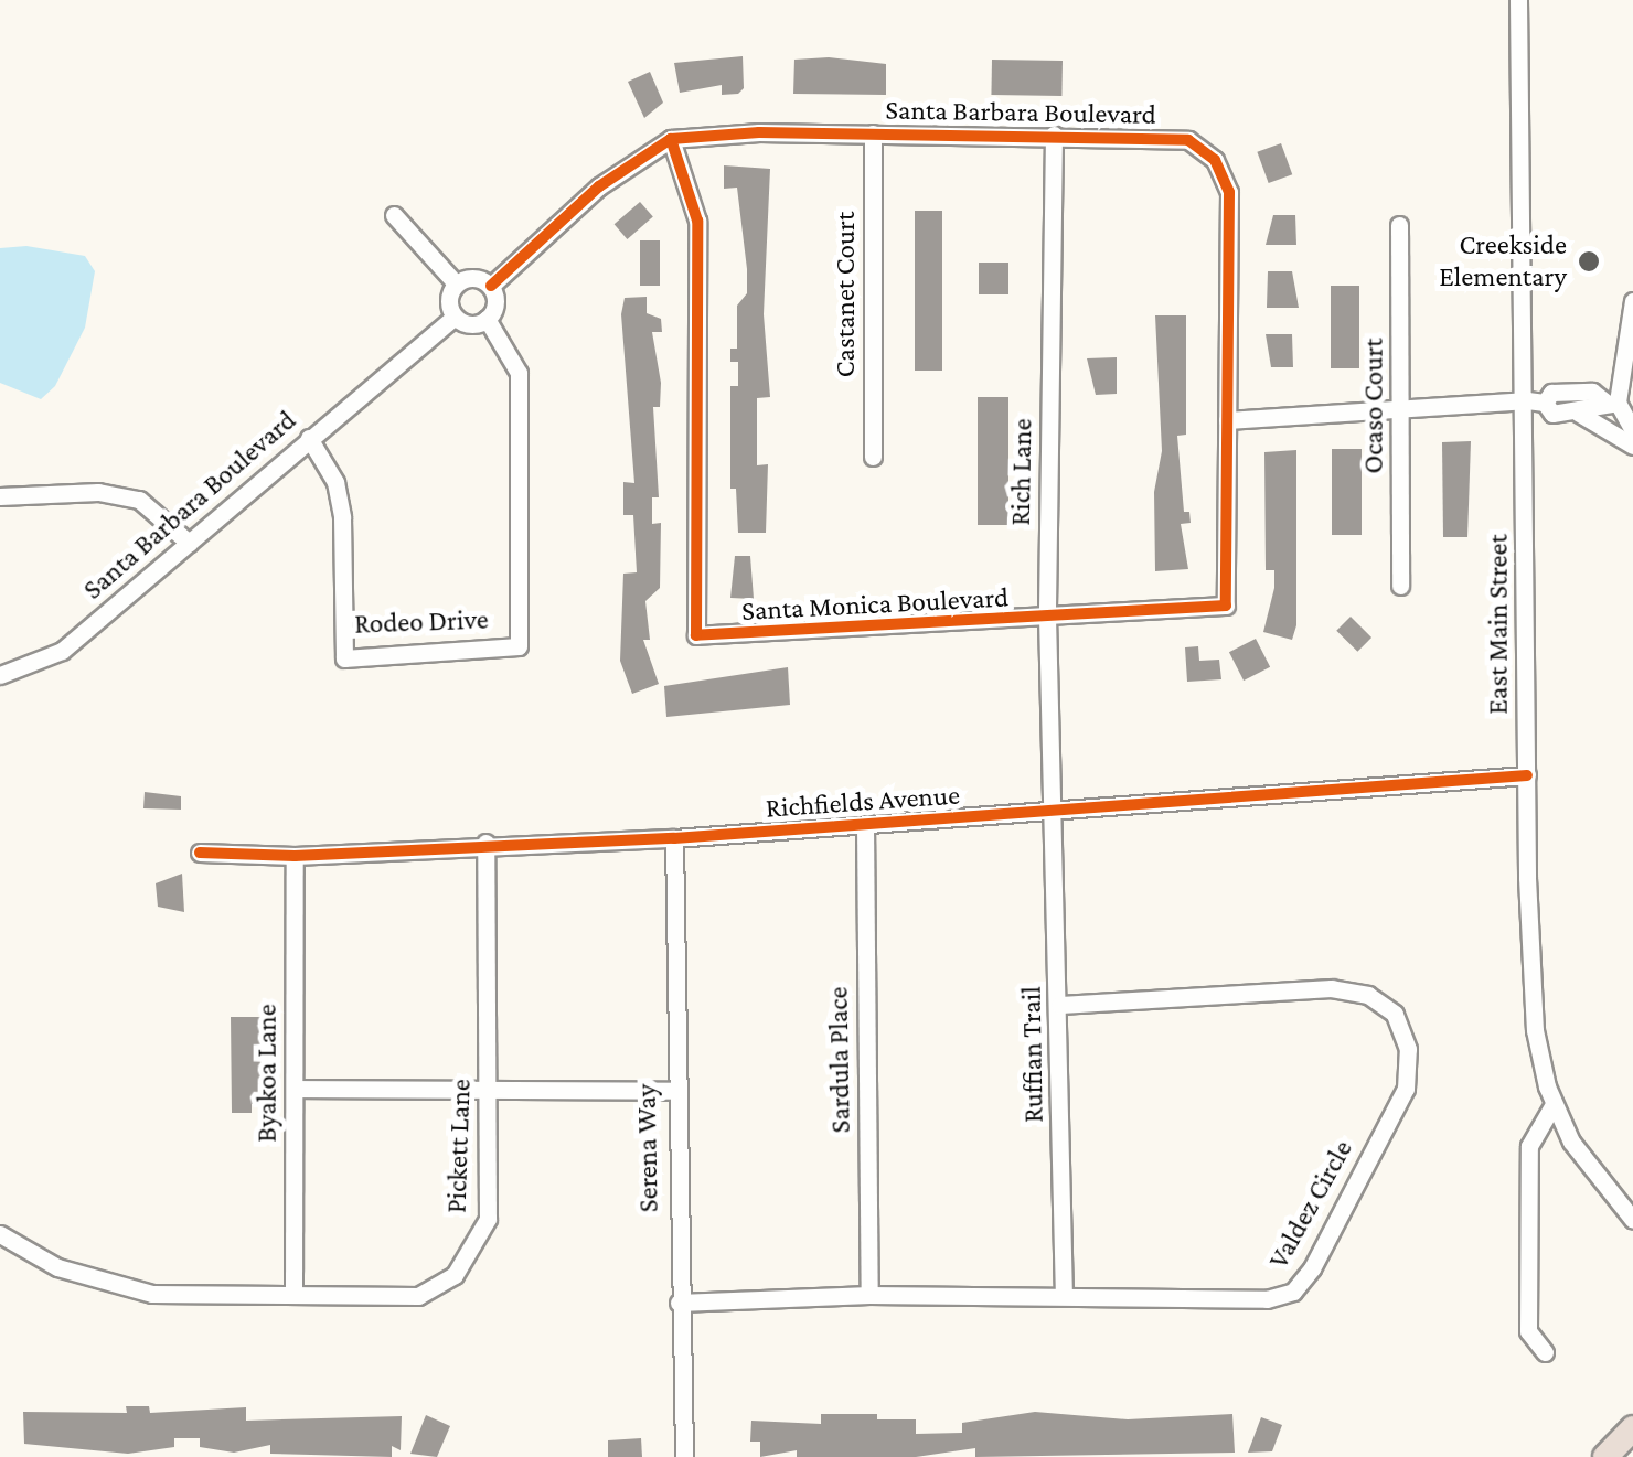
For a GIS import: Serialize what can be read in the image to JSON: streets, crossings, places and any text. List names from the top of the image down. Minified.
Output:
{"streets":{"street":["Santa Barbara Boulevard","Castanet Court","Ocaso Court","Rich Lane","Santa Monica Boulevard","Rodeo Drive","East Main Street","Richfields Avenue","Ruffian Trail","Sardula Place","Byakoa Lane","Pickett Lane","Serena Way","Valdez Circle"]},"crossings":[["Santa Barbara Boulevard","Castanet Court"],["Santa Barbara Boulevard","Rich Lane"],["Santa Barbara Boulevard","Santa Monica Boulevard"],["Santa Barbara Boulevard","Rodeo Drive"],["Rich Lane","Santa Monica Boulevard"],["Rich Lane","Richfields Avenue"],["Rich Lane","Ruffian Trail"],["East Main Street","Richfields Avenue"],["Richfields Avenue","Ruffian Trail"],["Richfields Avenue","Sardula Place"],["Richfields Avenue","Byakoa Lane"],["Richfields Avenue","Pickett Lane"],["Richfields Avenue","Serena Way"],["Ruffian Trail","Valdez Circle"],["Sardula Place","Valdez Circle"],["Byakoa Lane","Pickett Lane"],["Serena Way","Valdez Circle"]],"places":["Creekside Elementary"]}
